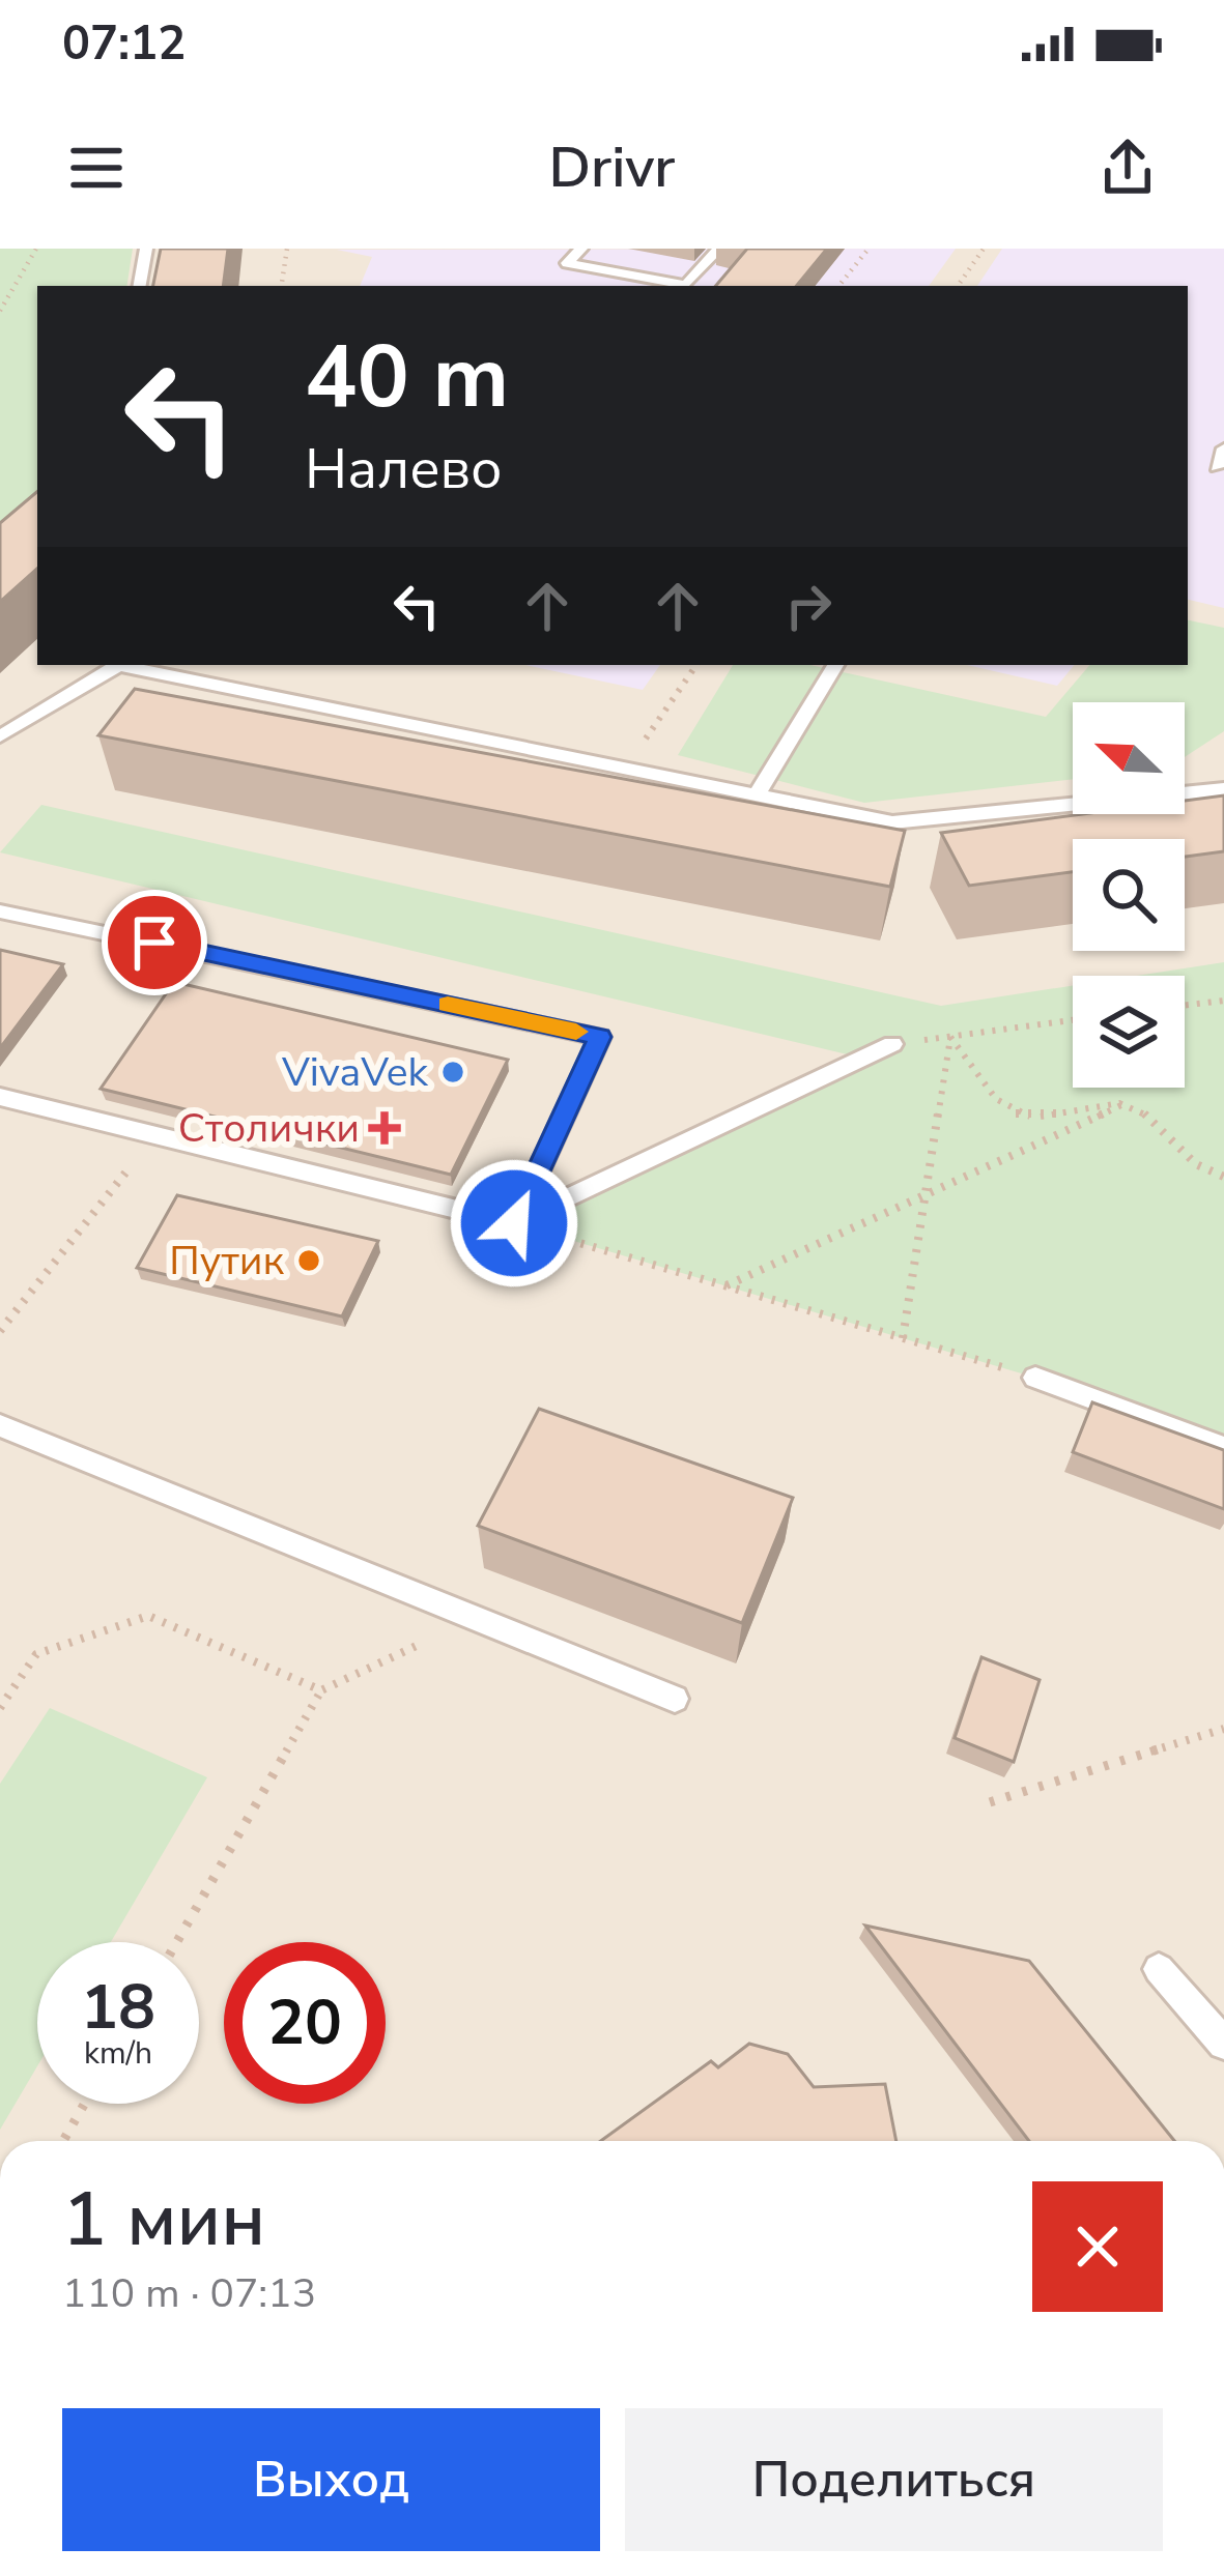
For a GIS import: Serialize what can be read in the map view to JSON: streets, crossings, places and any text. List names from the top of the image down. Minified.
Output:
{"places":{"other":["VivaVek","Путик"],"health":["Столички"]},"north":"top left","page":{"status":"07:12","header":"Drivr","turn":["40 m","Налево"],"speed":"18 km/h","limit":"20","heading":["1 мин","110 m · 07:13"],"buttons":["Выход","Поделиться"]}}
